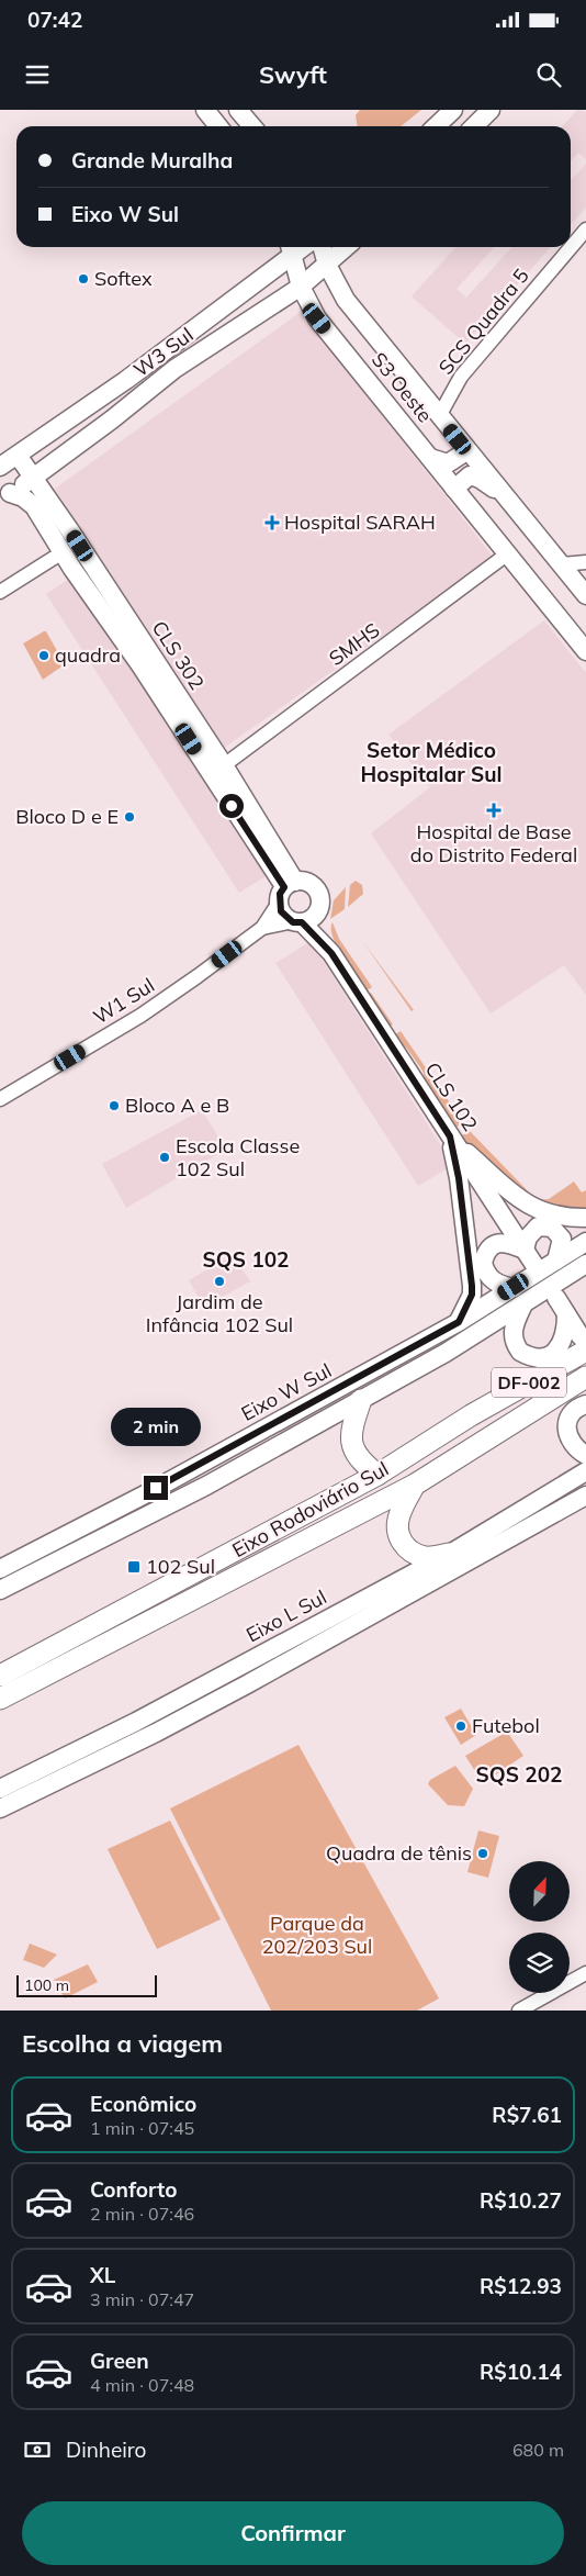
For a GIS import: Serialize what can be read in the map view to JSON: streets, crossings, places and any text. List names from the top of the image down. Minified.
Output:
{"streets":{"highway":["DF-002","Eixo Rodoviário Sul"],"main road":["W3 Sul","S3 Oeste","CLS 302","CLS 102","Eixo W Sul","Eixo L Sul"],"street":["SCS Quadra 5","SMHS","W1 Sul"]},"crossings":[["SCS Quadra 5","S3 Oeste"],["W3 Sul","S3 Oeste"],["W3 Sul","CLS 302"],["S3 Oeste","SMHS"],["SMHS","CLS 302"],["CLS 302","W1 Sul"],["CLS 302","CLS 102"],["W1 Sul","CLS 102"]],"districts":["Setor Médico Hospitalar Sul","SQS 102","SQS 202"],"parks":["Parque da 202/203 Sul"],"places":{"other":["Softex","quadra","Bloco D e E","Bloco A e B","Escola Classe 102 Sul","Jardim de Infância 102 Sul","Futebol","Quadra de tênis"],"health":["Hospital SARAH","Hospital de Base do Distrito Federal"],"transit":["102 Sul"]},"scale_bar":"100 m","north":"top right","page":{"status":"07:42","header":"Swyft","banner":["Grande Muralha","Eixo W Sul"],"bubble":"2 min","scale":"100 m","heading":"Escolha a viagem","list":[{"name":"Econômico","note":"1 min · 07:45","value":"R$7.61"},{"name":"Conforto","note":"2 min · 07:46","value":"R$10.27"},{"name":"XL","note":"3 min · 07:47","value":"R$12.93"},{"name":"Green","note":"4 min · 07:48","value":"R$10.14"}],"pay":["Dinheiro","680 m"],"buttons":"Confirmar"}}
